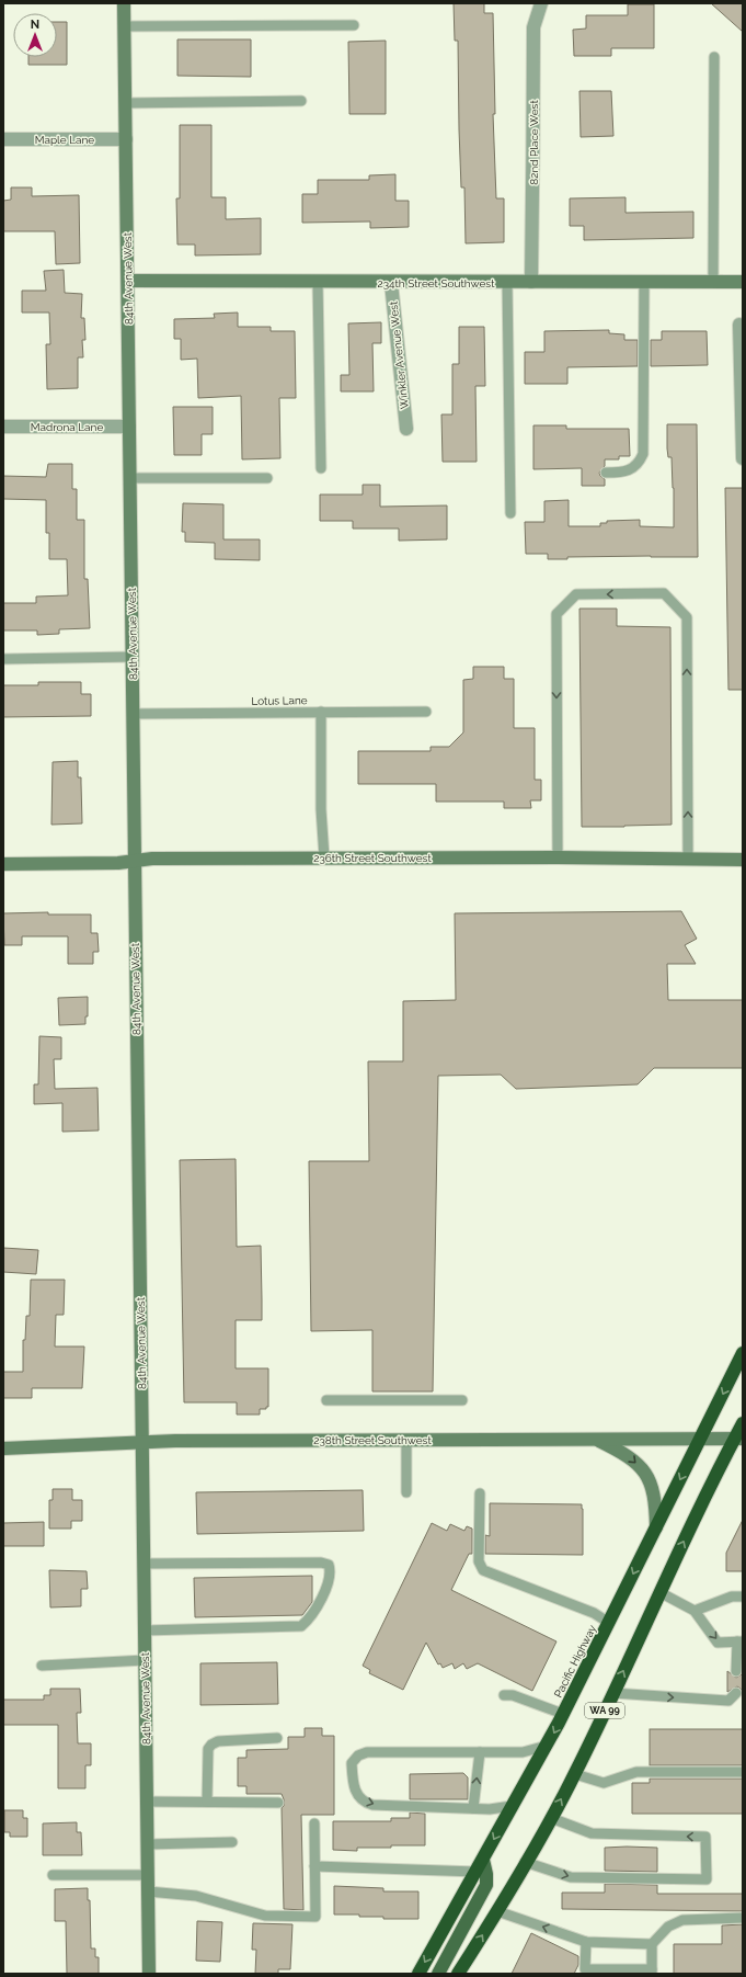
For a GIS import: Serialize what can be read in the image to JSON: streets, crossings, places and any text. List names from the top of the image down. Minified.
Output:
{"streets":{"highway":["Pacific Highway","WA 99"],"street":["Maple Lane","82nd Place West","84th Avenue West","234th Street Southwest","Winkler Avenue West","Madrona Lane","236th Street Southwest","238th Street Southwest"],"lane":["Lotus Lane"]},"crossings":[["Maple Lane","84th Avenue West"],["82nd Place West","234th Street Southwest"],["84th Avenue West","234th Street Southwest"],["84th Avenue West","Madrona Lane"],["84th Avenue West","Lotus Lane"],["84th Avenue West","236th Street Southwest"],["84th Avenue West","238th Street Southwest"],["234th Street Southwest","Winkler Avenue West"],["238th Street Southwest","Pacific Highway"],["238th Street Southwest","WA 99"]],"north":"top"}
